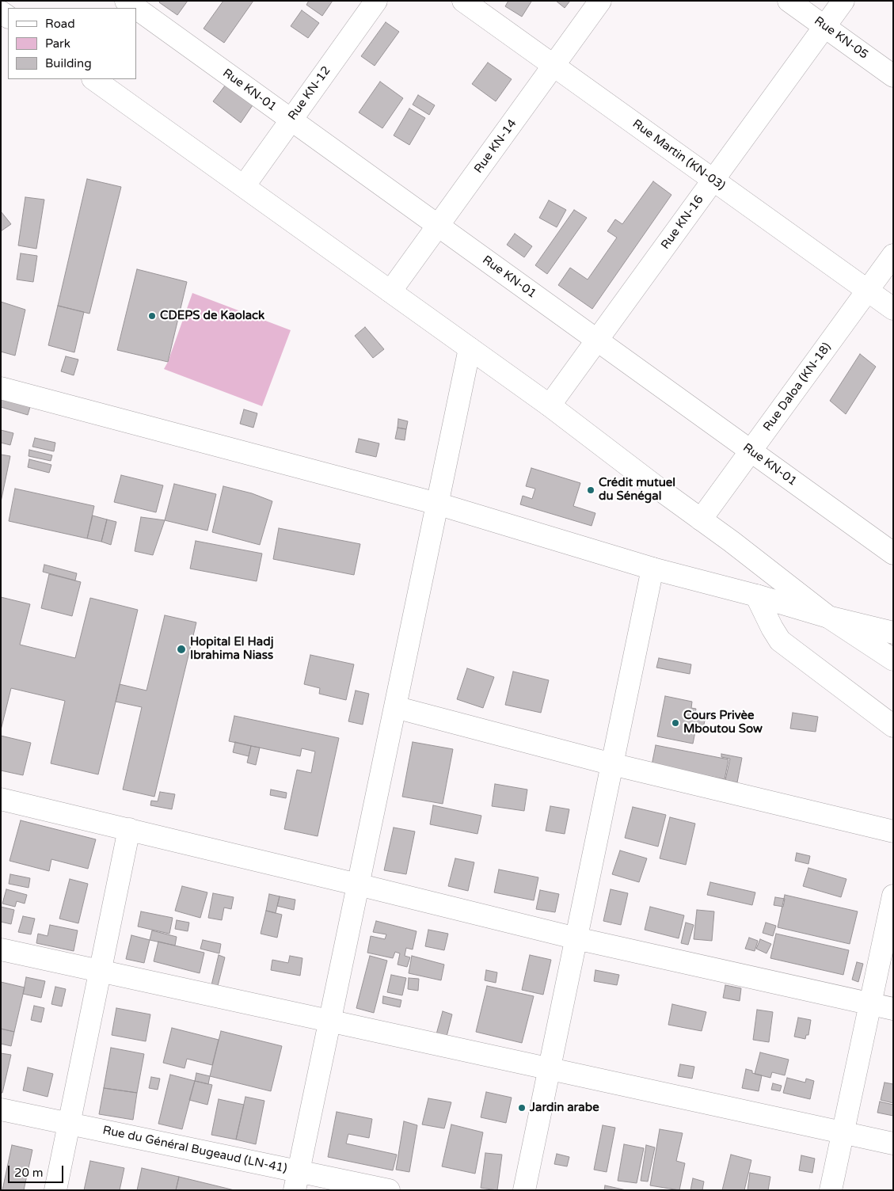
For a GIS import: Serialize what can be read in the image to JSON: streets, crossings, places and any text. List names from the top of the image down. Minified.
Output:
{"streets":{"street":["Rue KN-05","Rue KN-01","Rue KN-12","Rue KN-14","Rue Martin (KN-03)","Rue KN-16","Rue Daloa (KN-18)","Rue du Général Bugeaud (LN-41)"]},"crossings":[["Rue KN-05","Rue KN-16"],["Rue KN-01","Rue KN-12"],["Rue KN-01","Rue KN-14"],["Rue KN-01","Rue KN-16"],["Rue KN-01","Rue Daloa (KN-18)"],["Rue KN-14","Rue Martin (KN-03)"],["Rue Martin (KN-03)","Rue KN-16"],["Rue Martin (KN-03)","Rue Daloa (KN-18)"]],"places":["CDEPS de Kaolack","Crédit mutuel du Sénégal","Hopital El Hadj Ibrahima Niass","Cours Privèe Mboutou Sow","Jardin arabe"],"legend":["Road","Park","Building"],"scale_bar":"20 m"}
